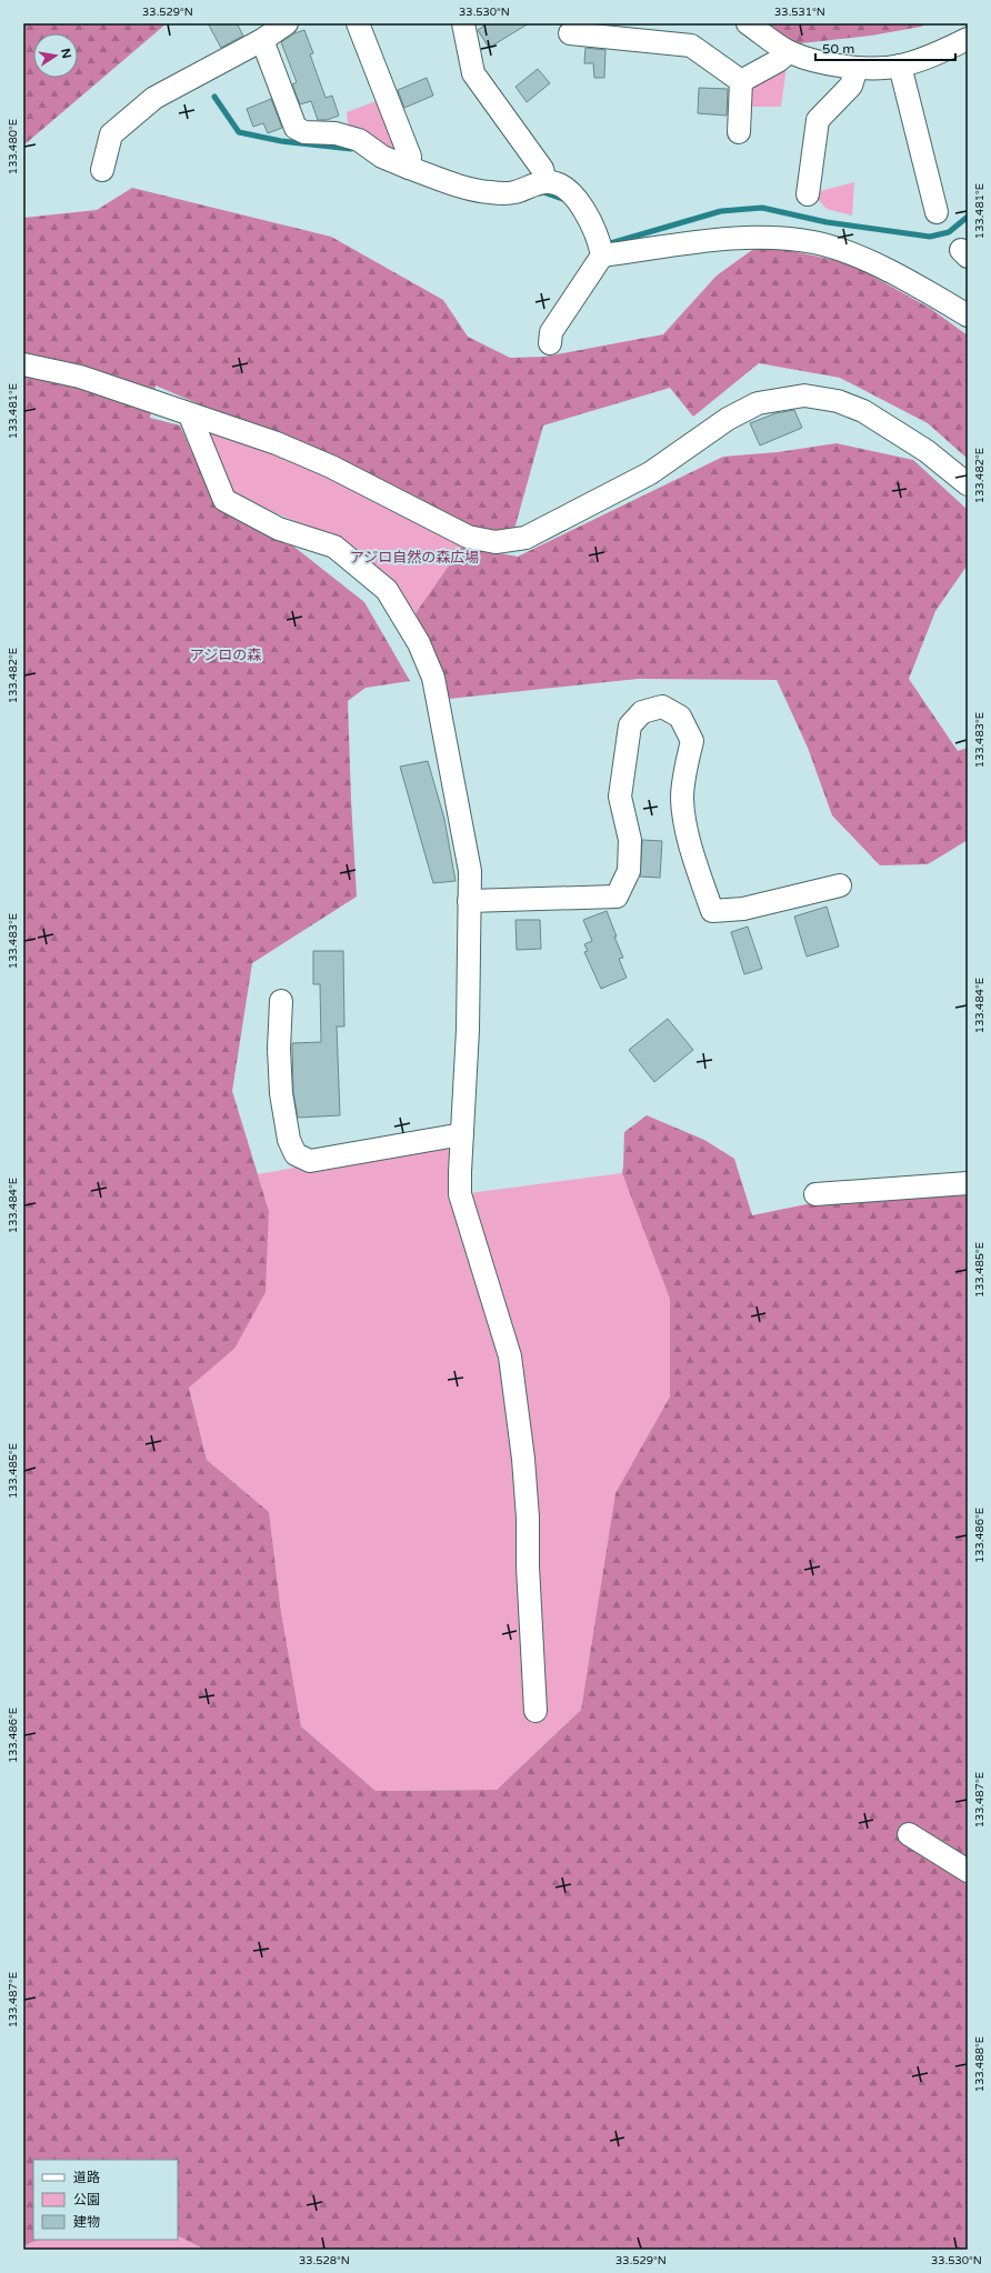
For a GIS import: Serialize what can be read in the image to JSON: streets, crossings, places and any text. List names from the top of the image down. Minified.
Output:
{"parks":["アジロ自然の森広場","アジロの森"],"legend":["道路","公園","建物"],"scale_bar":"50 m","north":"right","coordinates":["33.529°N","33.530°N","33.531°N","133.480°E","133.481°E","133.482°E","133.483°E","133.484°E","133.485°E","133.486°E","133.487°E","133.488°E","33.528°N"]}
